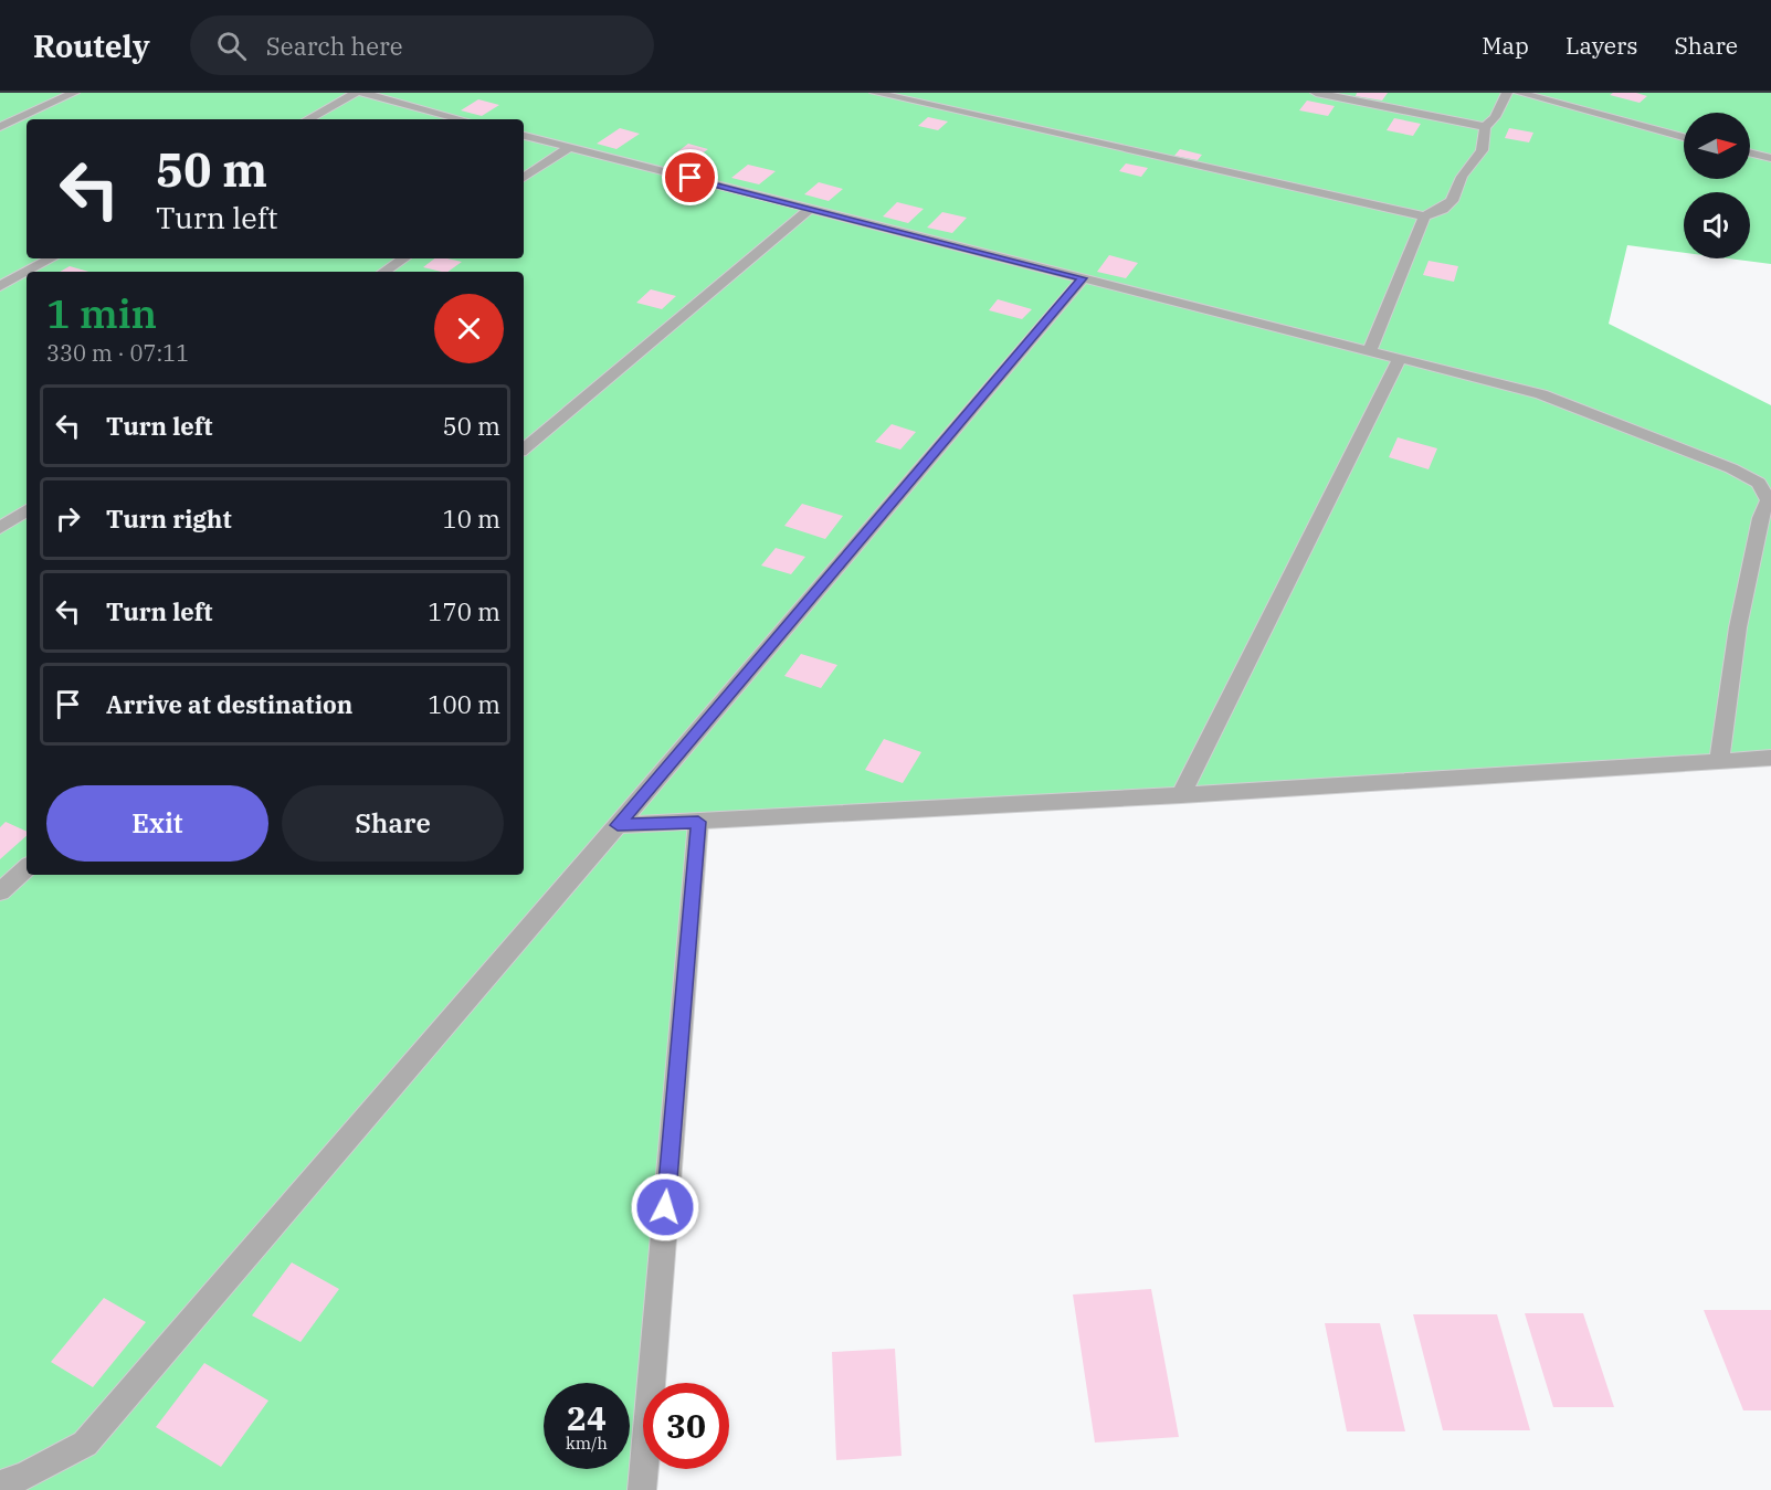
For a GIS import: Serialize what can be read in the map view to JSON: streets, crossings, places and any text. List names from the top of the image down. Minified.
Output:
{"north":"right","page":{"header":"Routely","search":"Search here","nav":["Map","Layers","Share"],"turn":["50 m","Turn left"],"heading":["1 min","330 m · 07:11"],"list":[{"name":"Turn left","value":"50 m"},{"name":"Turn right","value":"10 m"},{"name":"Turn left","value":"170 m"},{"name":"Arrive at destination","value":"100 m"}],"buttons":["Exit","Share"],"speed":"24 km/h","limit":"30"}}
